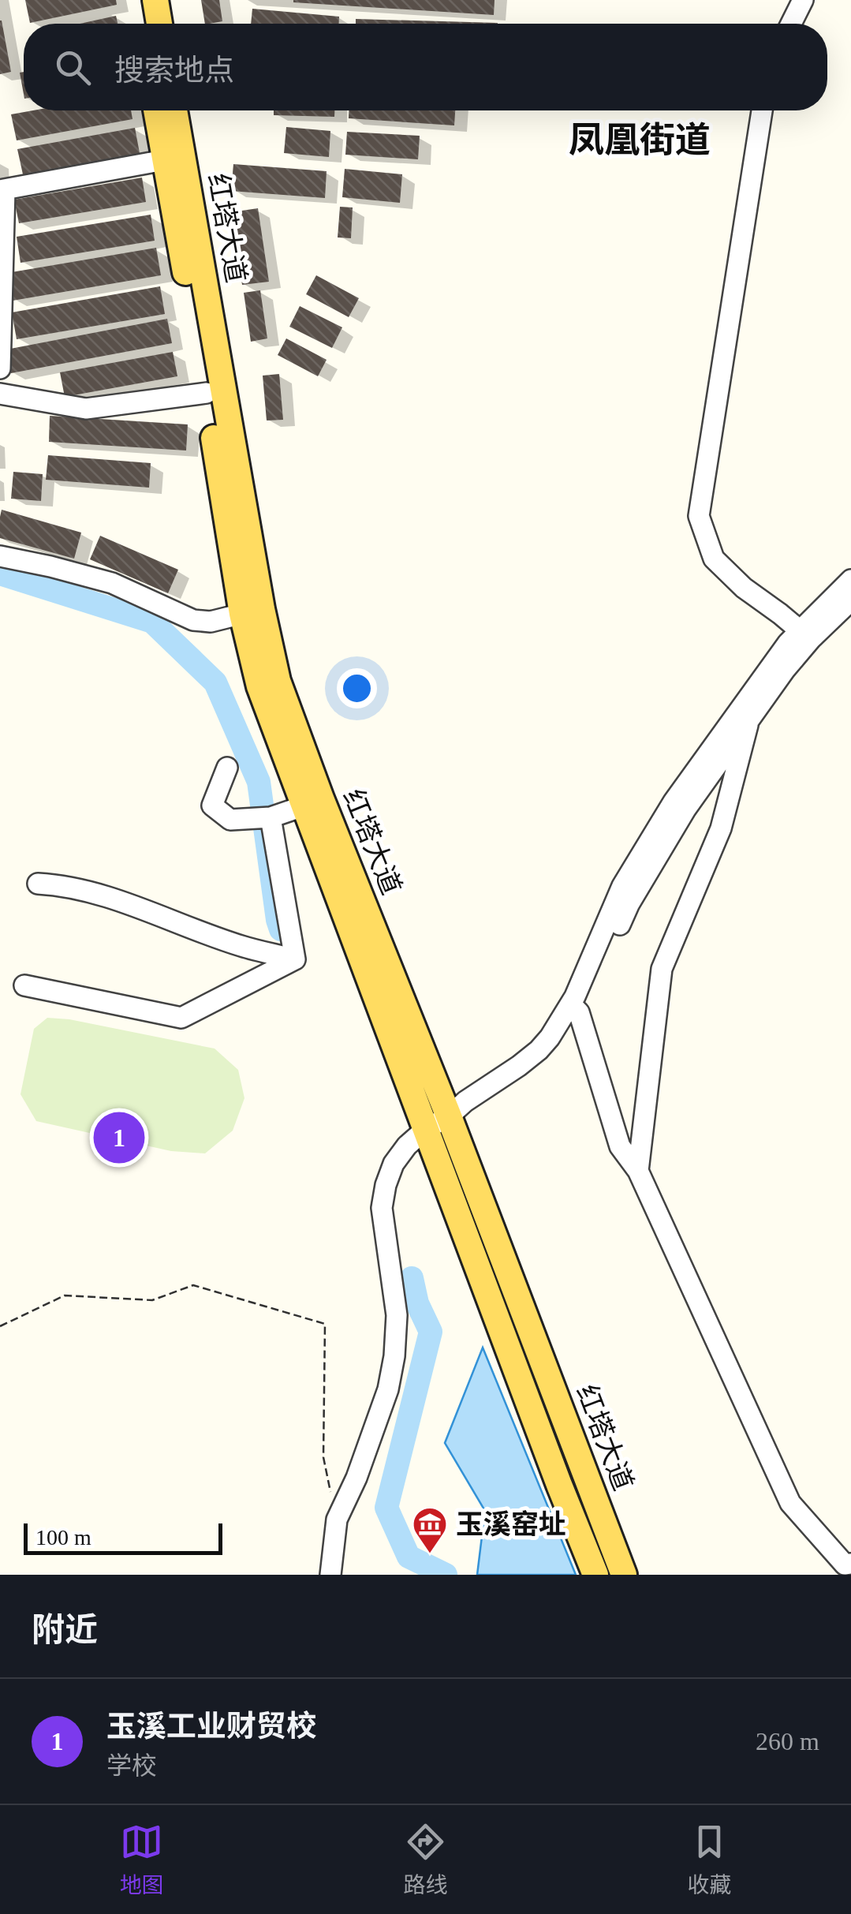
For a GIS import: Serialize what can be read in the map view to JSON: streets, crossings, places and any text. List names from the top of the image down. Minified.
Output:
{"streets":{"main road":["红塔大道"]},"districts":["凤凰街道"],"places":{"museum":["玉溪窑址"]},"scale_bar":"100 m","page":{"search":"搜索地点","pins":"1","scale":"100 m","heading":"附近","list":[{"mark":"1","name":"玉溪工业财贸校","note":"学校","value":"260 m"}],"nav":["地图","路线","收藏"]}}
